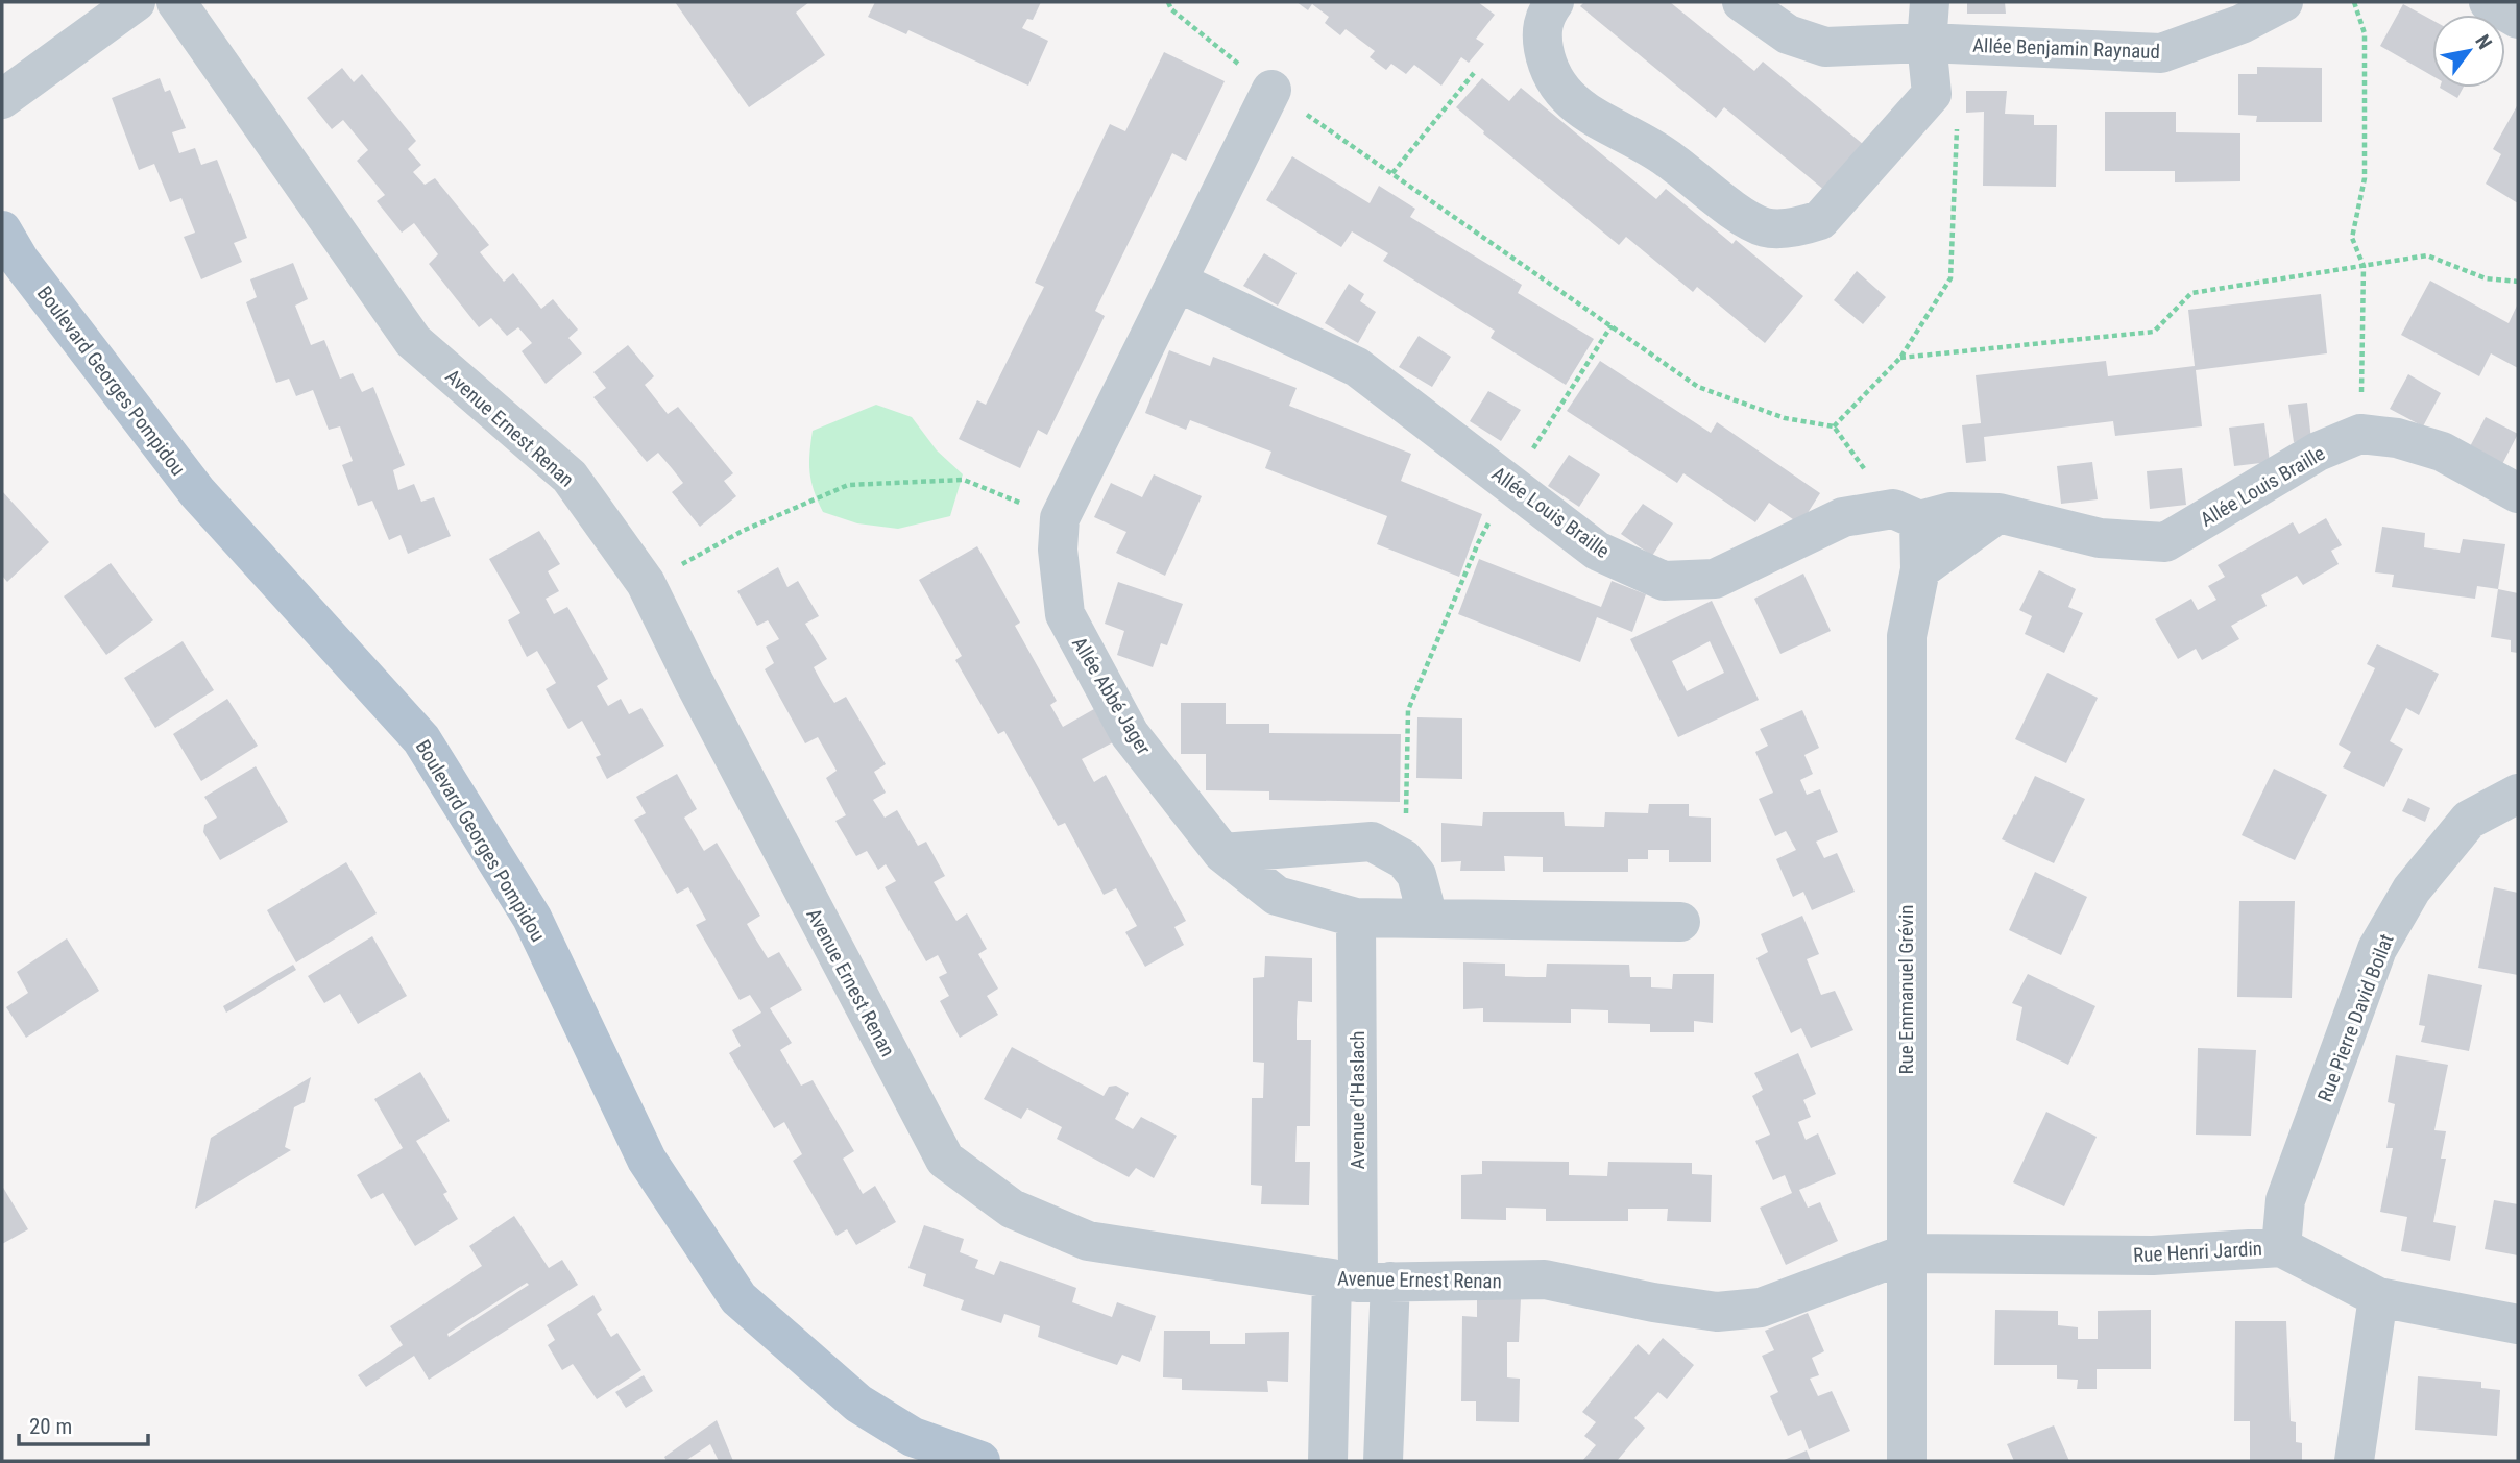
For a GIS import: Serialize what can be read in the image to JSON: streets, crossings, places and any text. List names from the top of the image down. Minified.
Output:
{"streets":{"main road":["Boulevard Georges Pompidou"],"street":["Allée Benjamin Raynaud","Avenue Ernest Renan","Allée Louis Braille","Allée Abbé Jager","Rue Emmanuel Grévin","Rue Pierre David Boilat","Avenue d'Haslach","Rue Henri Jardin"]},"crossings":[["Avenue Ernest Renan","Rue Emmanuel Grévin"],["Avenue Ernest Renan","Avenue d'Haslach"],["Avenue Ernest Renan","Rue Henri Jardin"],["Allée Louis Braille","Allée Abbé Jager"],["Allée Louis Braille","Rue Emmanuel Grévin"],["Allée Abbé Jager","Avenue d'Haslach"],["Rue Emmanuel Grévin","Rue Henri Jardin"],["Rue Pierre David Boilat","Rue Henri Jardin"]],"scale_bar":"20 m","north":"top right"}
